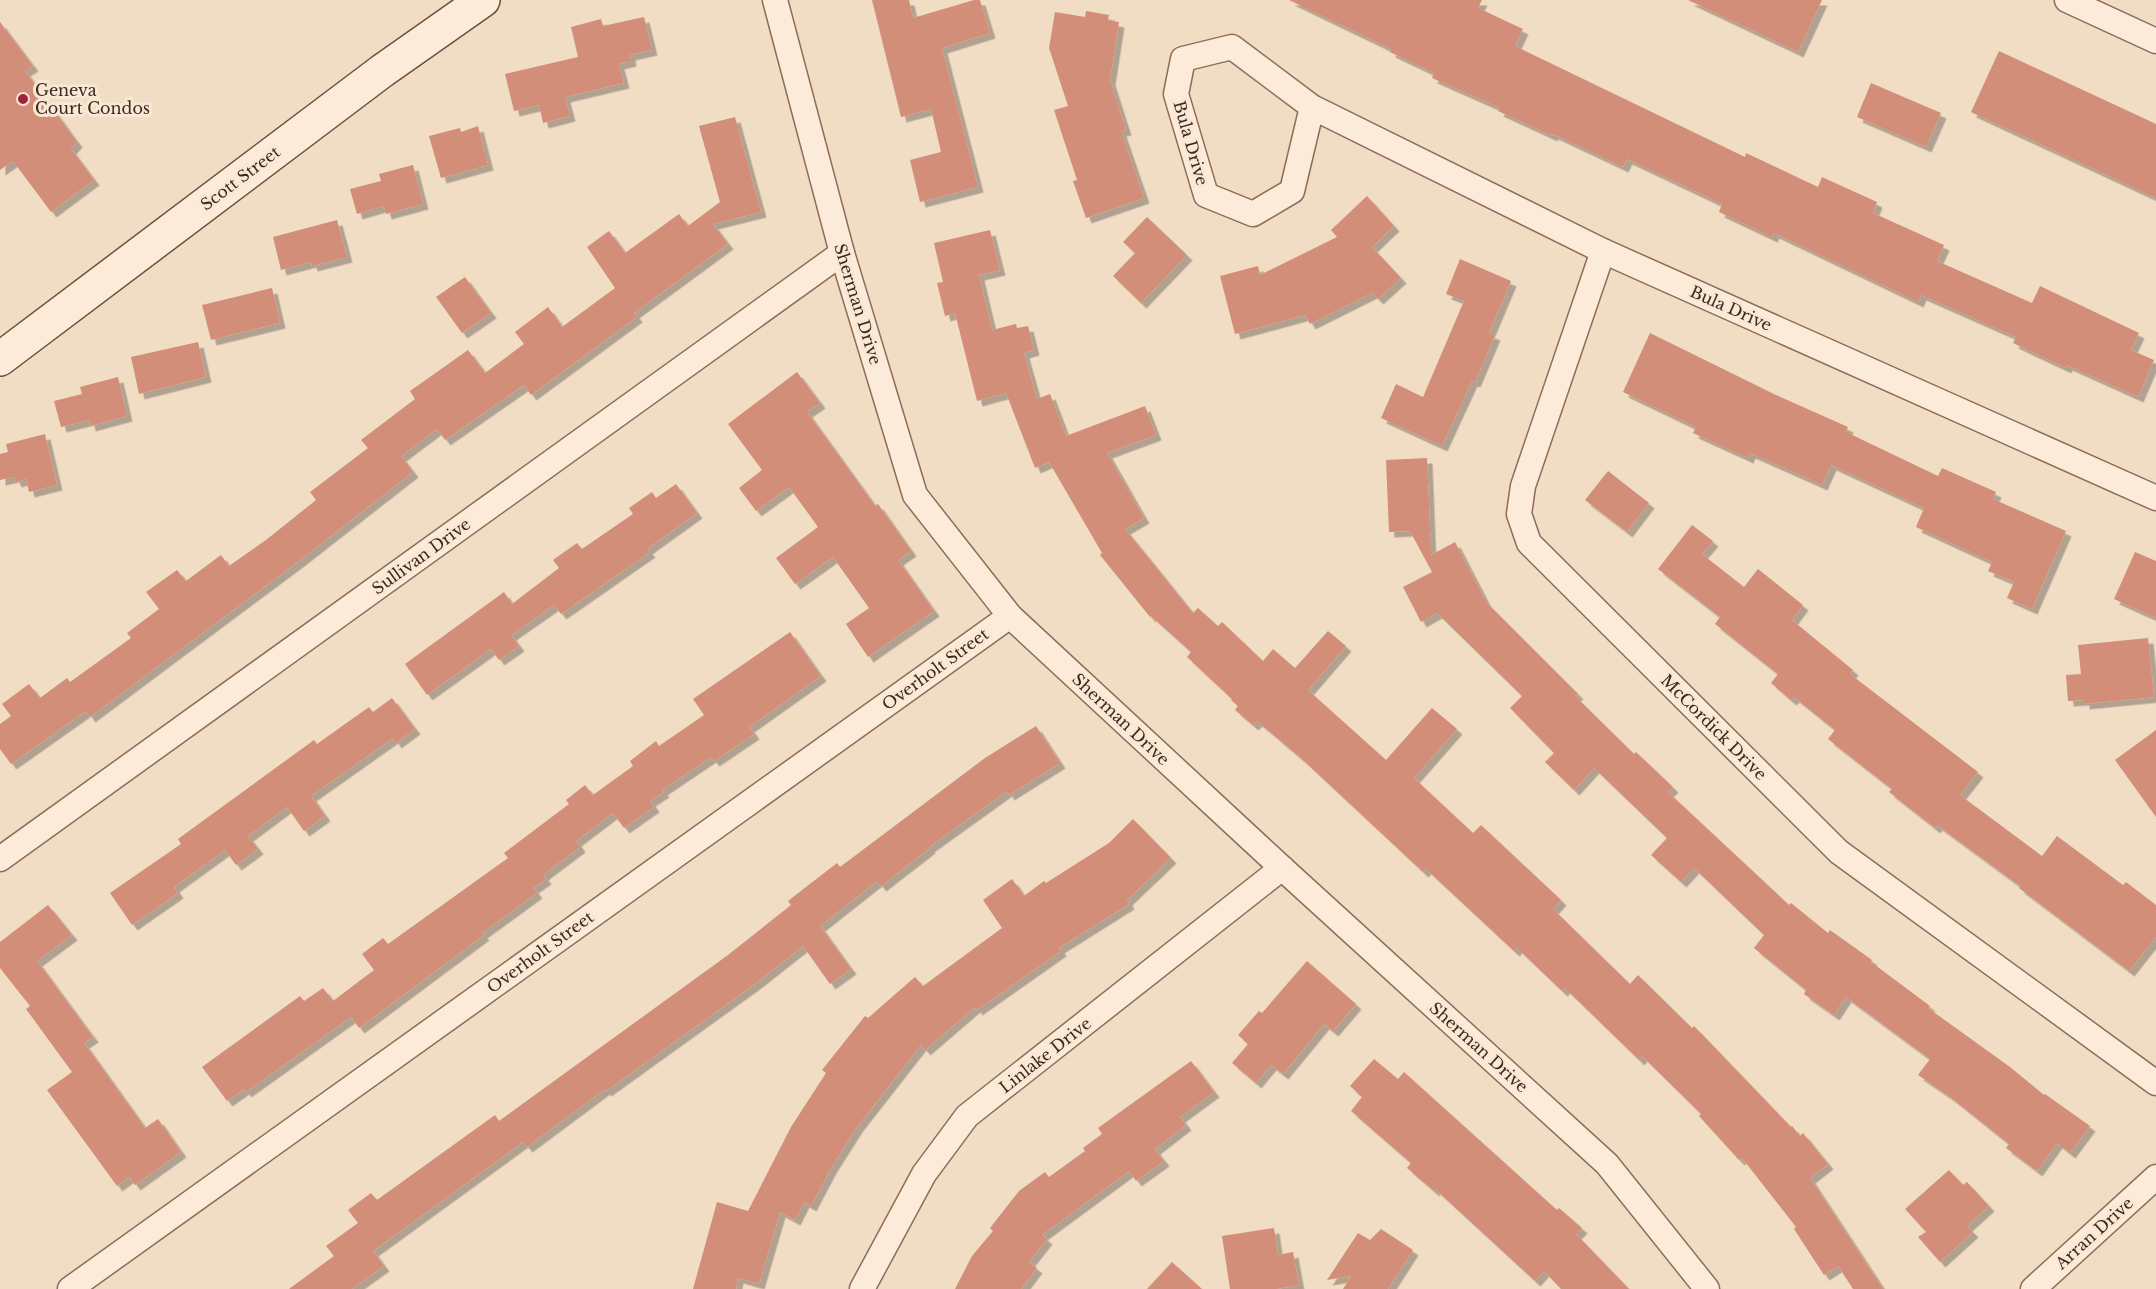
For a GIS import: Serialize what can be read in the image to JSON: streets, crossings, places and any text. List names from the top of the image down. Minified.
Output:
{"streets":{"main road":["Scott Street"],"street":["Bula Drive","Sherman Drive","Sullivan Drive","Overholt Street","McCordick Drive","Linlake Drive","Arran Drive"]},"crossings":[["Bula Drive","McCordick Drive"],["Sherman Drive","Sullivan Drive"],["Sherman Drive","Overholt Street"],["Sherman Drive","Linlake Drive"]],"places":["Geneva Court Condos"]}
